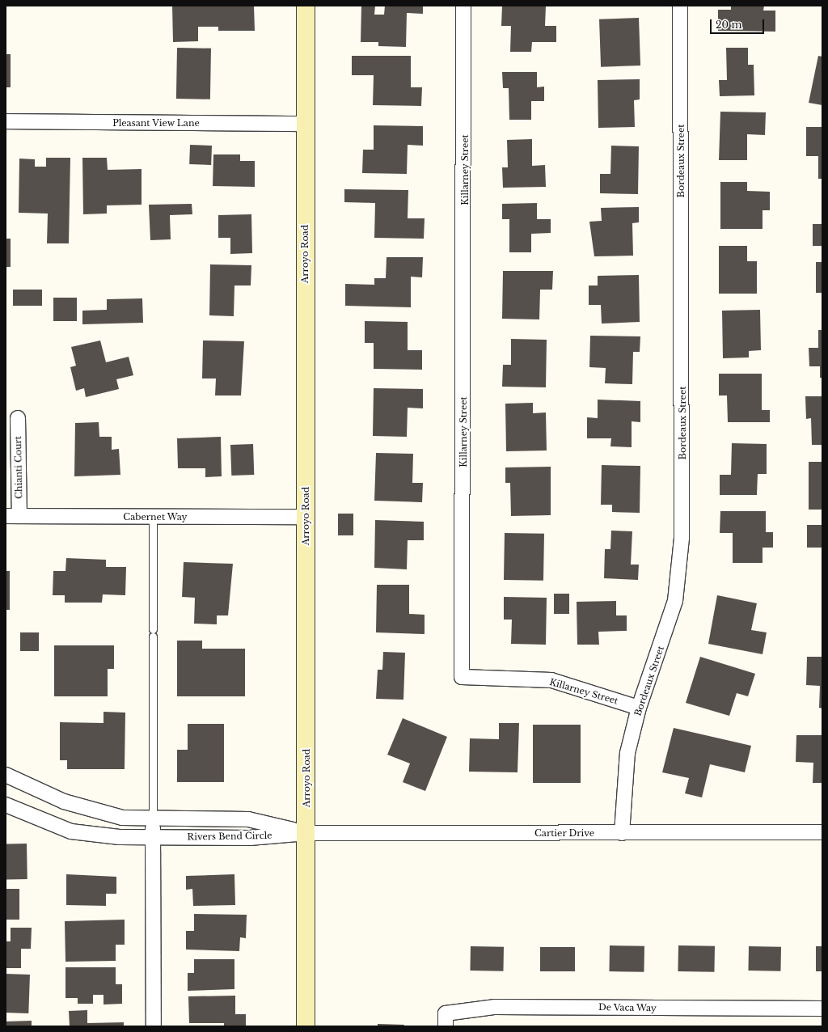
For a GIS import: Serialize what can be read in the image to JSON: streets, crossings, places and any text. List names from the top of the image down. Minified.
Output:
{"streets":{"street":["Pleasant View Lane","Bordeaux Street","Killarney Street","Arroyo Road","Chianti Court","Cabernet Way","Cartier Drive","Rivers Bend Circle","De Vaca Way"]},"crossings":[["Pleasant View Lane","Arroyo Road"],["Bordeaux Street","Killarney Street"],["Bordeaux Street","Cartier Drive"],["Arroyo Road","Cabernet Way"],["Arroyo Road","Cartier Drive"],["Arroyo Road","Rivers Bend Circle"],["Chianti Court","Cabernet Way"],["Cartier Drive","Rivers Bend Circle"]],"scale_bar":"20 m"}
